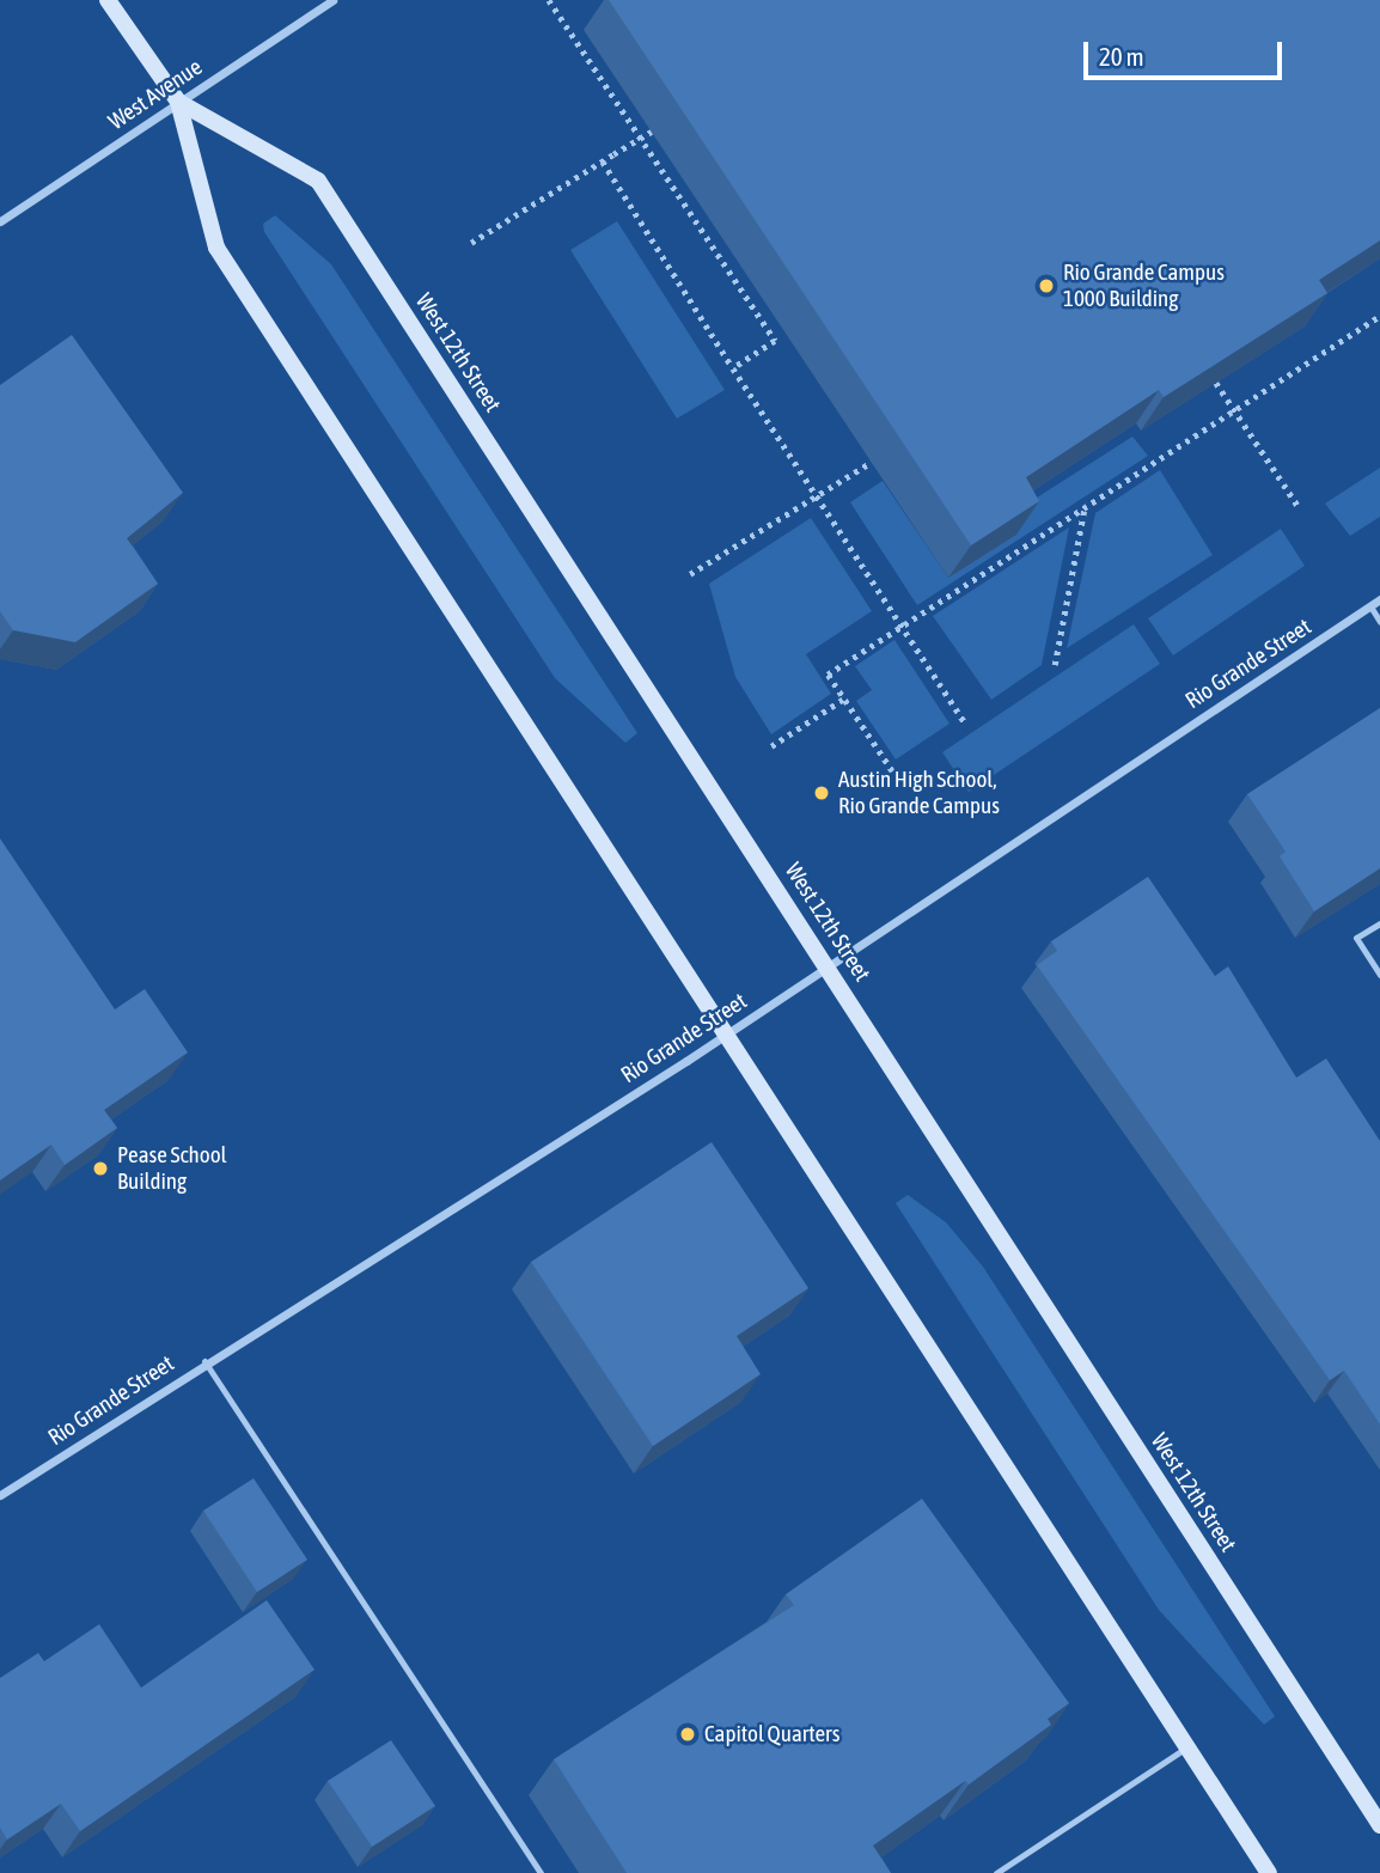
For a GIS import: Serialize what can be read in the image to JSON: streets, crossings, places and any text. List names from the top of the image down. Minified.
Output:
{"streets":{"main road":["West 12th Street"],"street":["West Avenue","Rio Grande Street"]},"crossings":[["West Avenue","West 12th Street"],["West 12th Street","Rio Grande Street"]],"places":["Rio Grande Campus 1000 Building","Austin High School, Rio Grande Campus","Pease School Building","Capitol Quarters"],"scale_bar":"20 m"}
